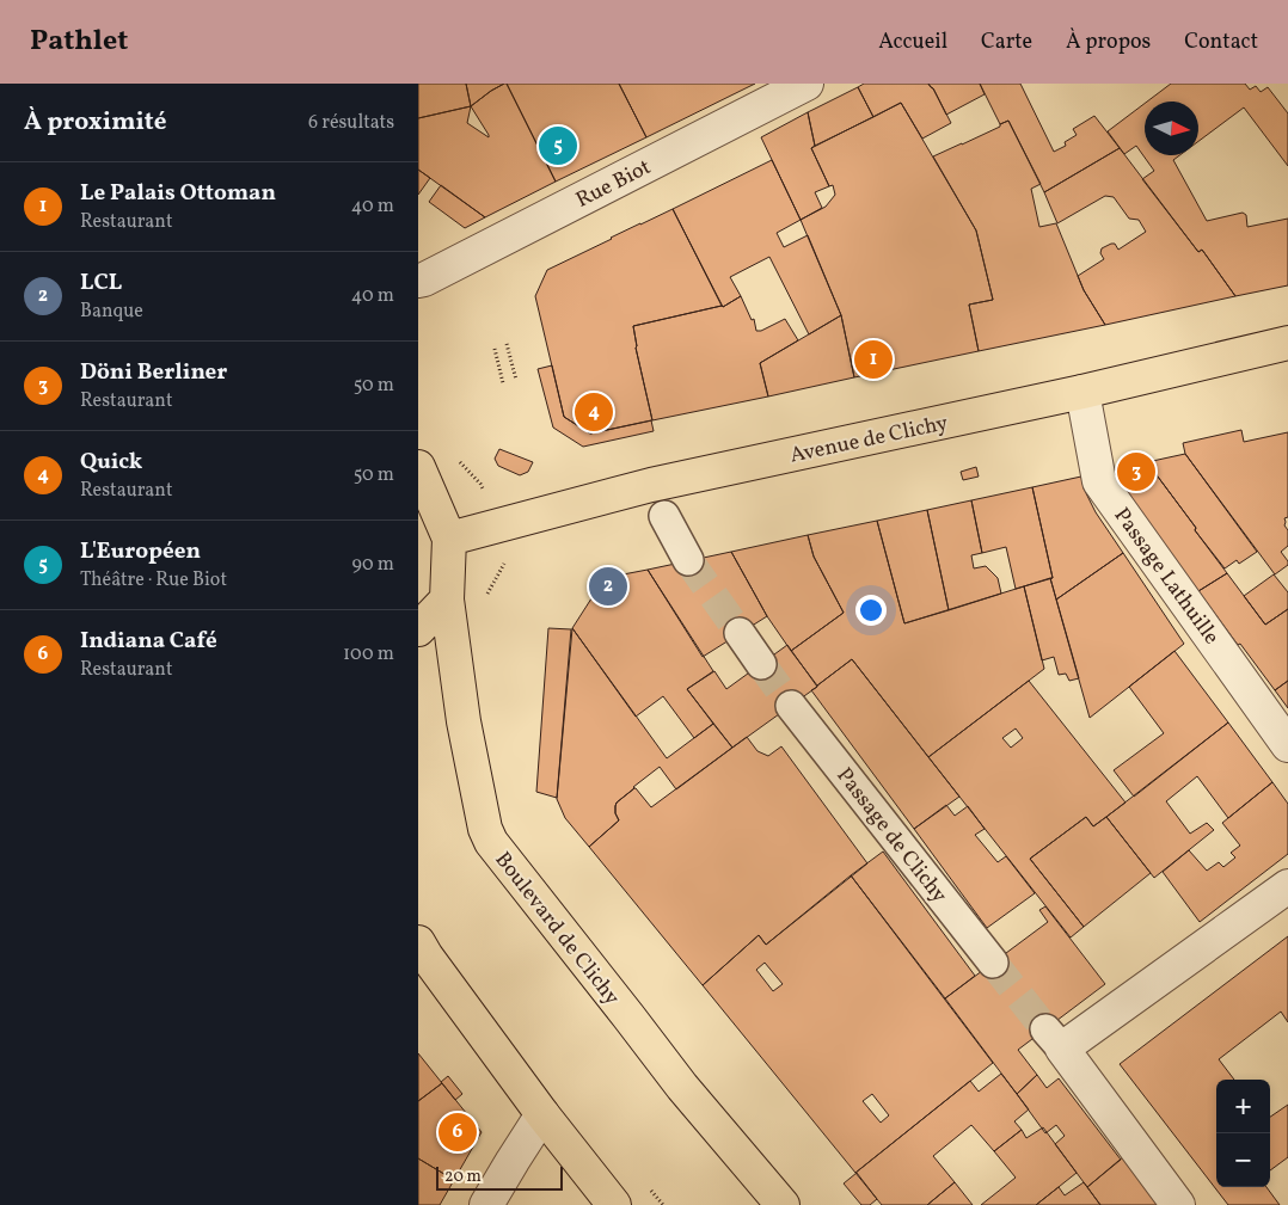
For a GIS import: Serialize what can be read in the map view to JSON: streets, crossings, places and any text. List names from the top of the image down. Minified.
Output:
{"streets":{"main road":["Avenue de Clichy","Boulevard de Clichy"],"street":["Rue Biot","Passage Lathuille","Passage de Clichy"]},"crossings":[["Avenue de Clichy","Passage Lathuille"],["Avenue de Clichy","Boulevard de Clichy"]],"scale_bar":"20 m","north":"right","page":{"header":"Pathlet","nav":["Accueil","Carte","À propos","Contact"],"heading":["À proximité","6 résultats"],"pins":["5","1","4","3","2","6"],"list":[{"mark":"1","name":"Le Palais Ottoman","note":"Restaurant","value":"40 m"},{"mark":"2","name":"LCL","note":"Banque","value":"40 m"},{"mark":"3","name":"Döni Berliner","note":"Restaurant","value":"50 m"},{"mark":"4","name":"Quick","note":"Restaurant","value":"50 m"},{"mark":"5","name":"L'Européen","note":"Théâtre · Rue Biot","value":"90 m"},{"mark":"6","name":"Indiana Café","note":"Restaurant","value":"100 m"}],"map_buttons":["+","−"],"scale":"20 m"}}
